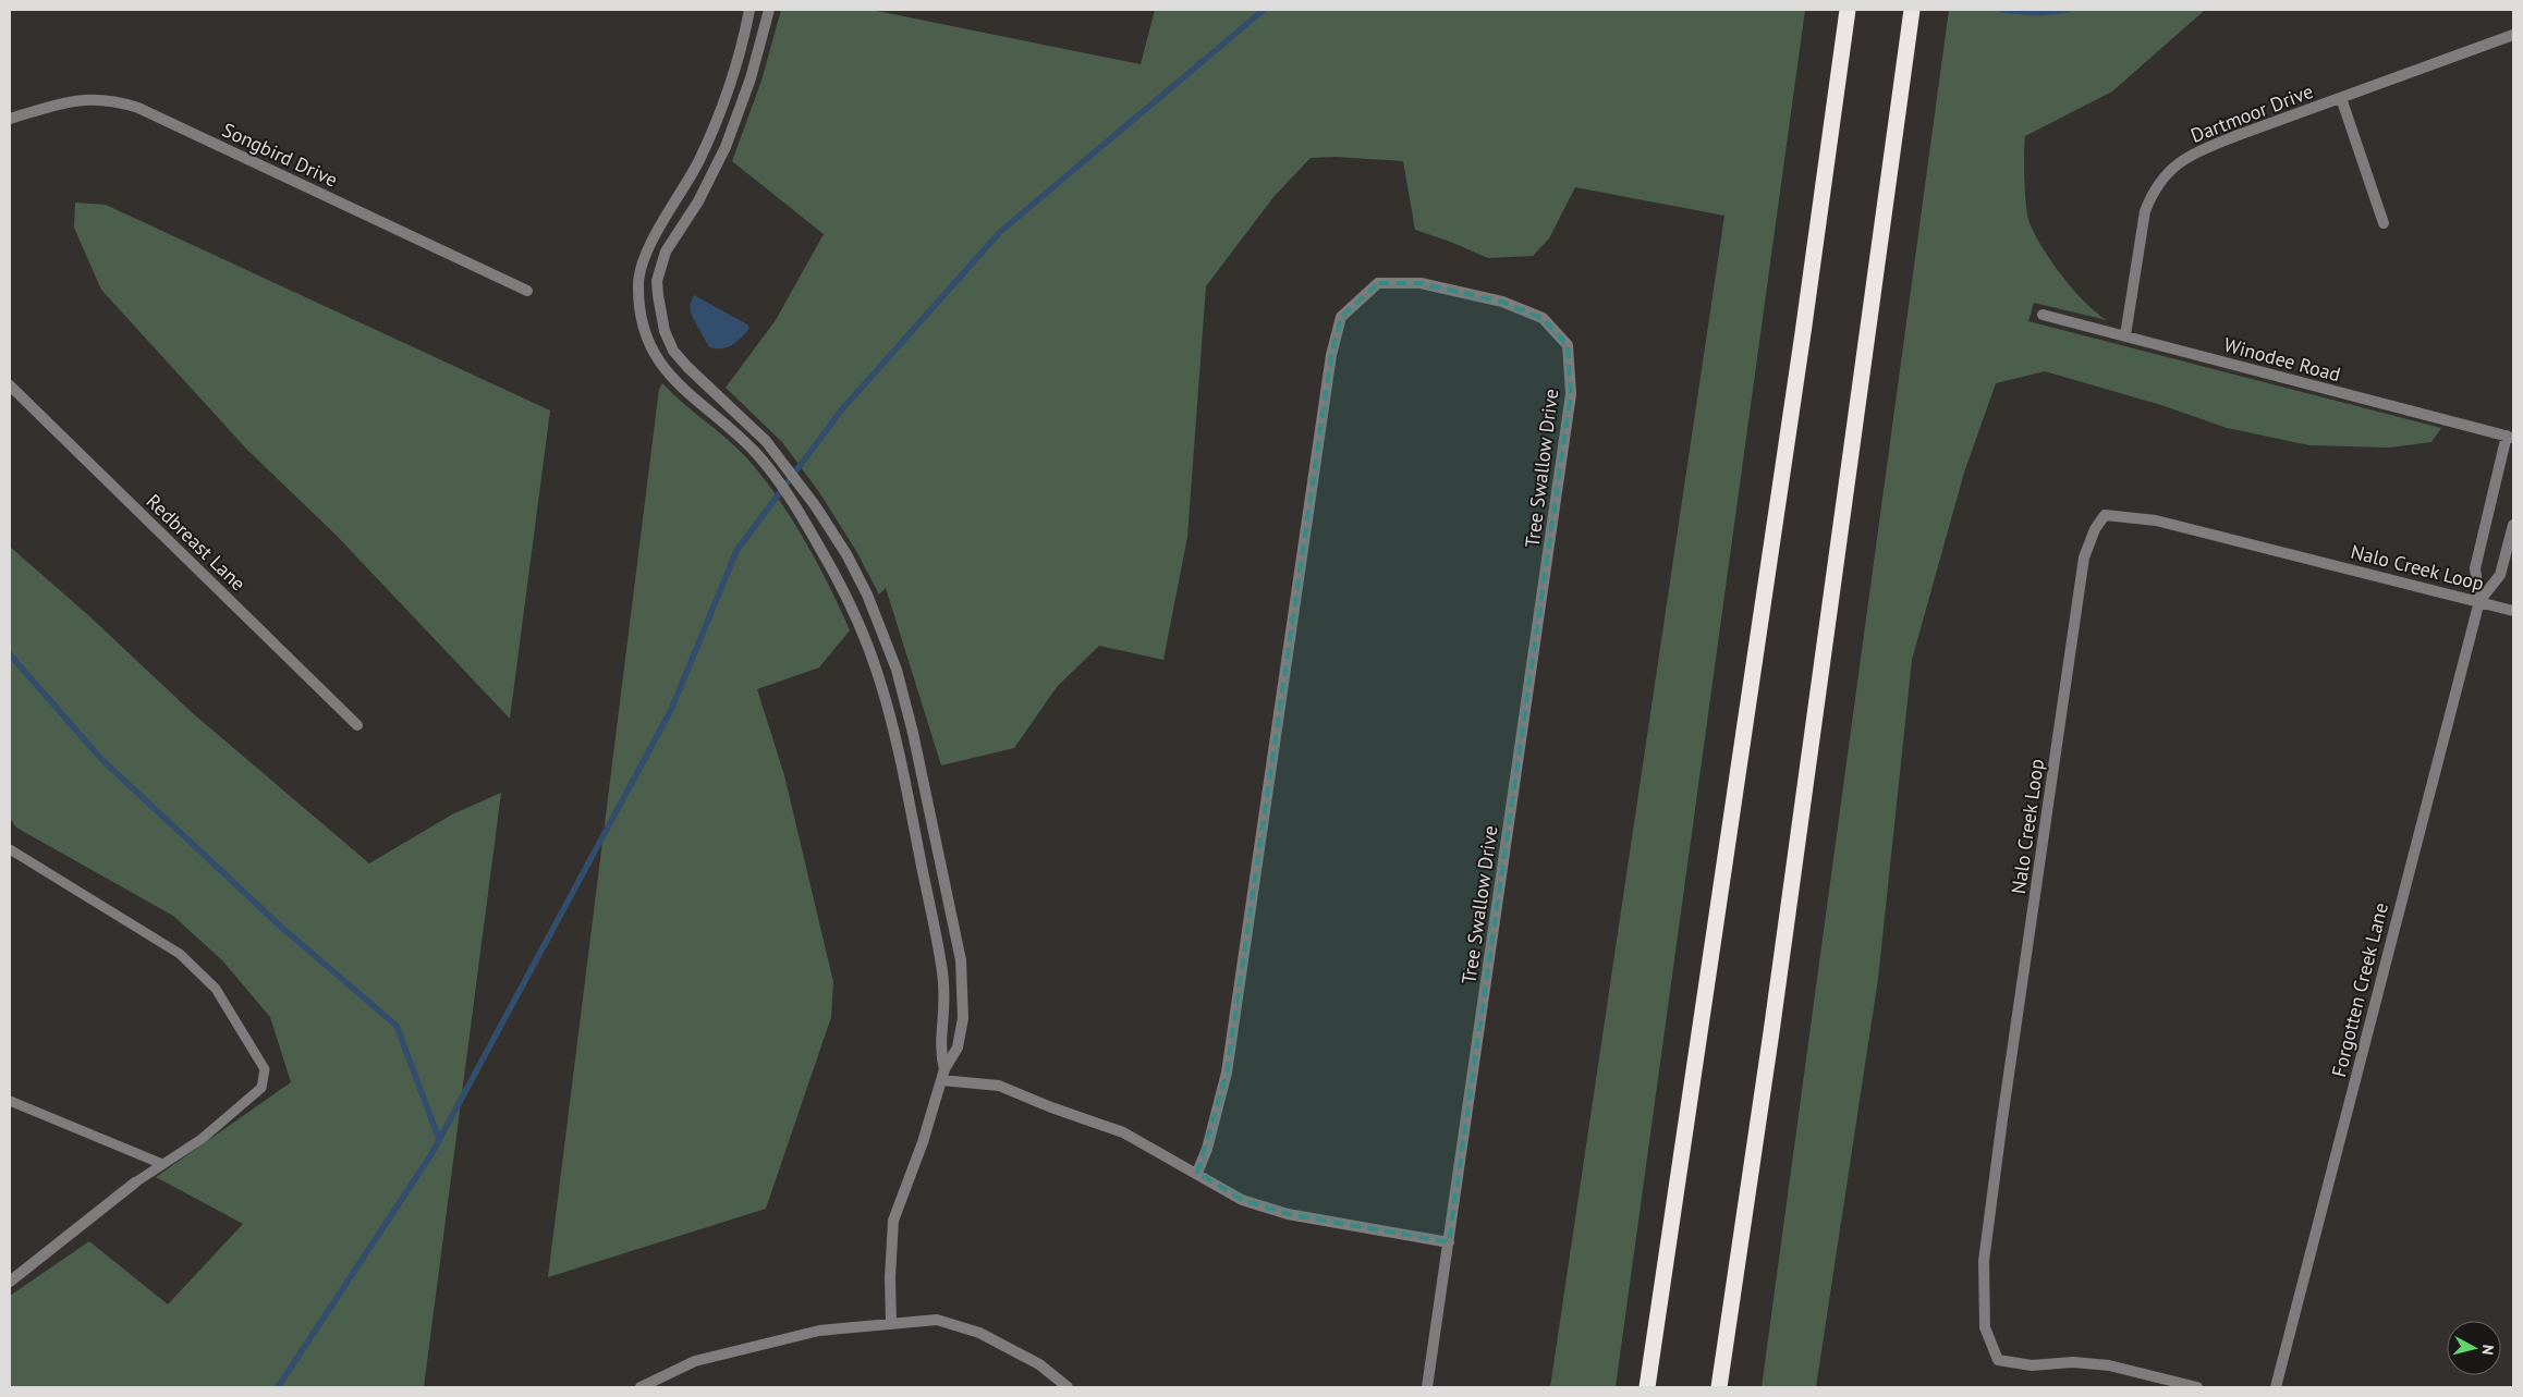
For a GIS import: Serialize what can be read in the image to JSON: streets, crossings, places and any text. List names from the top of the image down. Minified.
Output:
{"streets":{"street":["Dartmoor Drive","Songbird Drive","Winodee Road","Tree Swallow Drive","Redbreast Lane","Nalo Creek Loop","Forgotten Creek Lane"]},"crossings":[["Dartmoor Drive","Winodee Road"],["Winodee Road","Forgotten Creek Lane"],["Nalo Creek Loop","Forgotten Creek Lane"]],"north":"right"}
